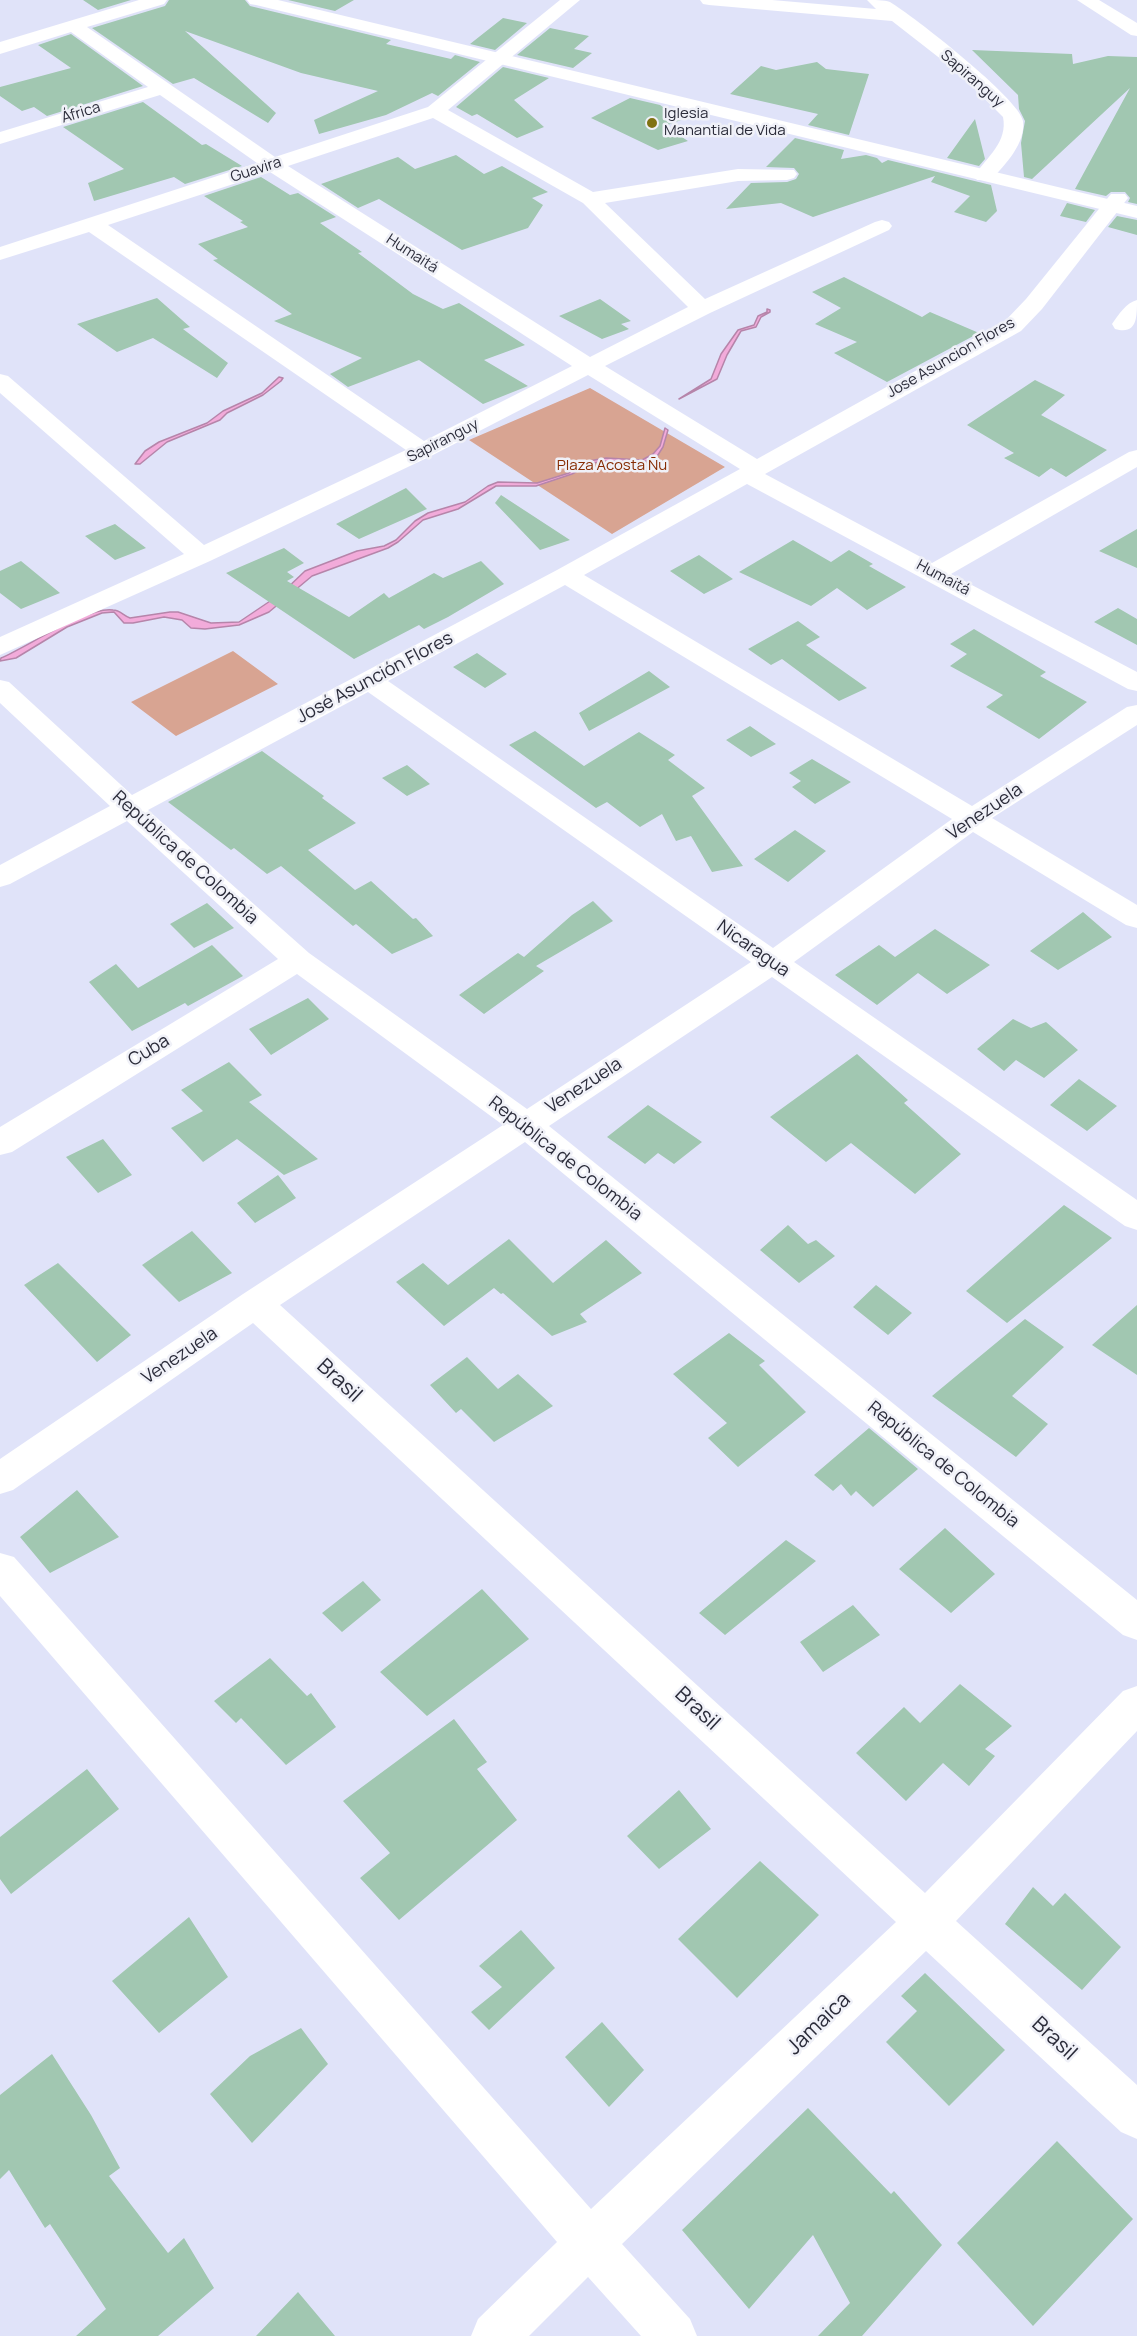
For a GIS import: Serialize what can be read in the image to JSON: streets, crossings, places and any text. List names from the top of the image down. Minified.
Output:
{"streets":{"street":["Sapiranguy","África","Guavira","Humaitá","Jose Asuncion Flores","José Asunción Flores","Venezuela","República de Colombia","Nicaragua","Cuba","Brasil","Jamaica"]},"crossings":[["Sapiranguy","Humaitá"],["África","Humaitá"],["Guavira","Humaitá"],["Humaitá","Jose Asuncion Flores"],["Humaitá","José Asunción Flores"],["Jose Asuncion Flores","José Asunción Flores"],["José Asunción Flores","República de Colombia"],["José Asunción Flores","Nicaragua"],["Venezuela","República de Colombia"],["Venezuela","Nicaragua"],["Venezuela","Brasil"],["República de Colombia","Cuba"],["Brasil","Jamaica"]],"parks":["Plaza Acosta Ñu"],"places":["Iglesia Manantial de Vida"]}
